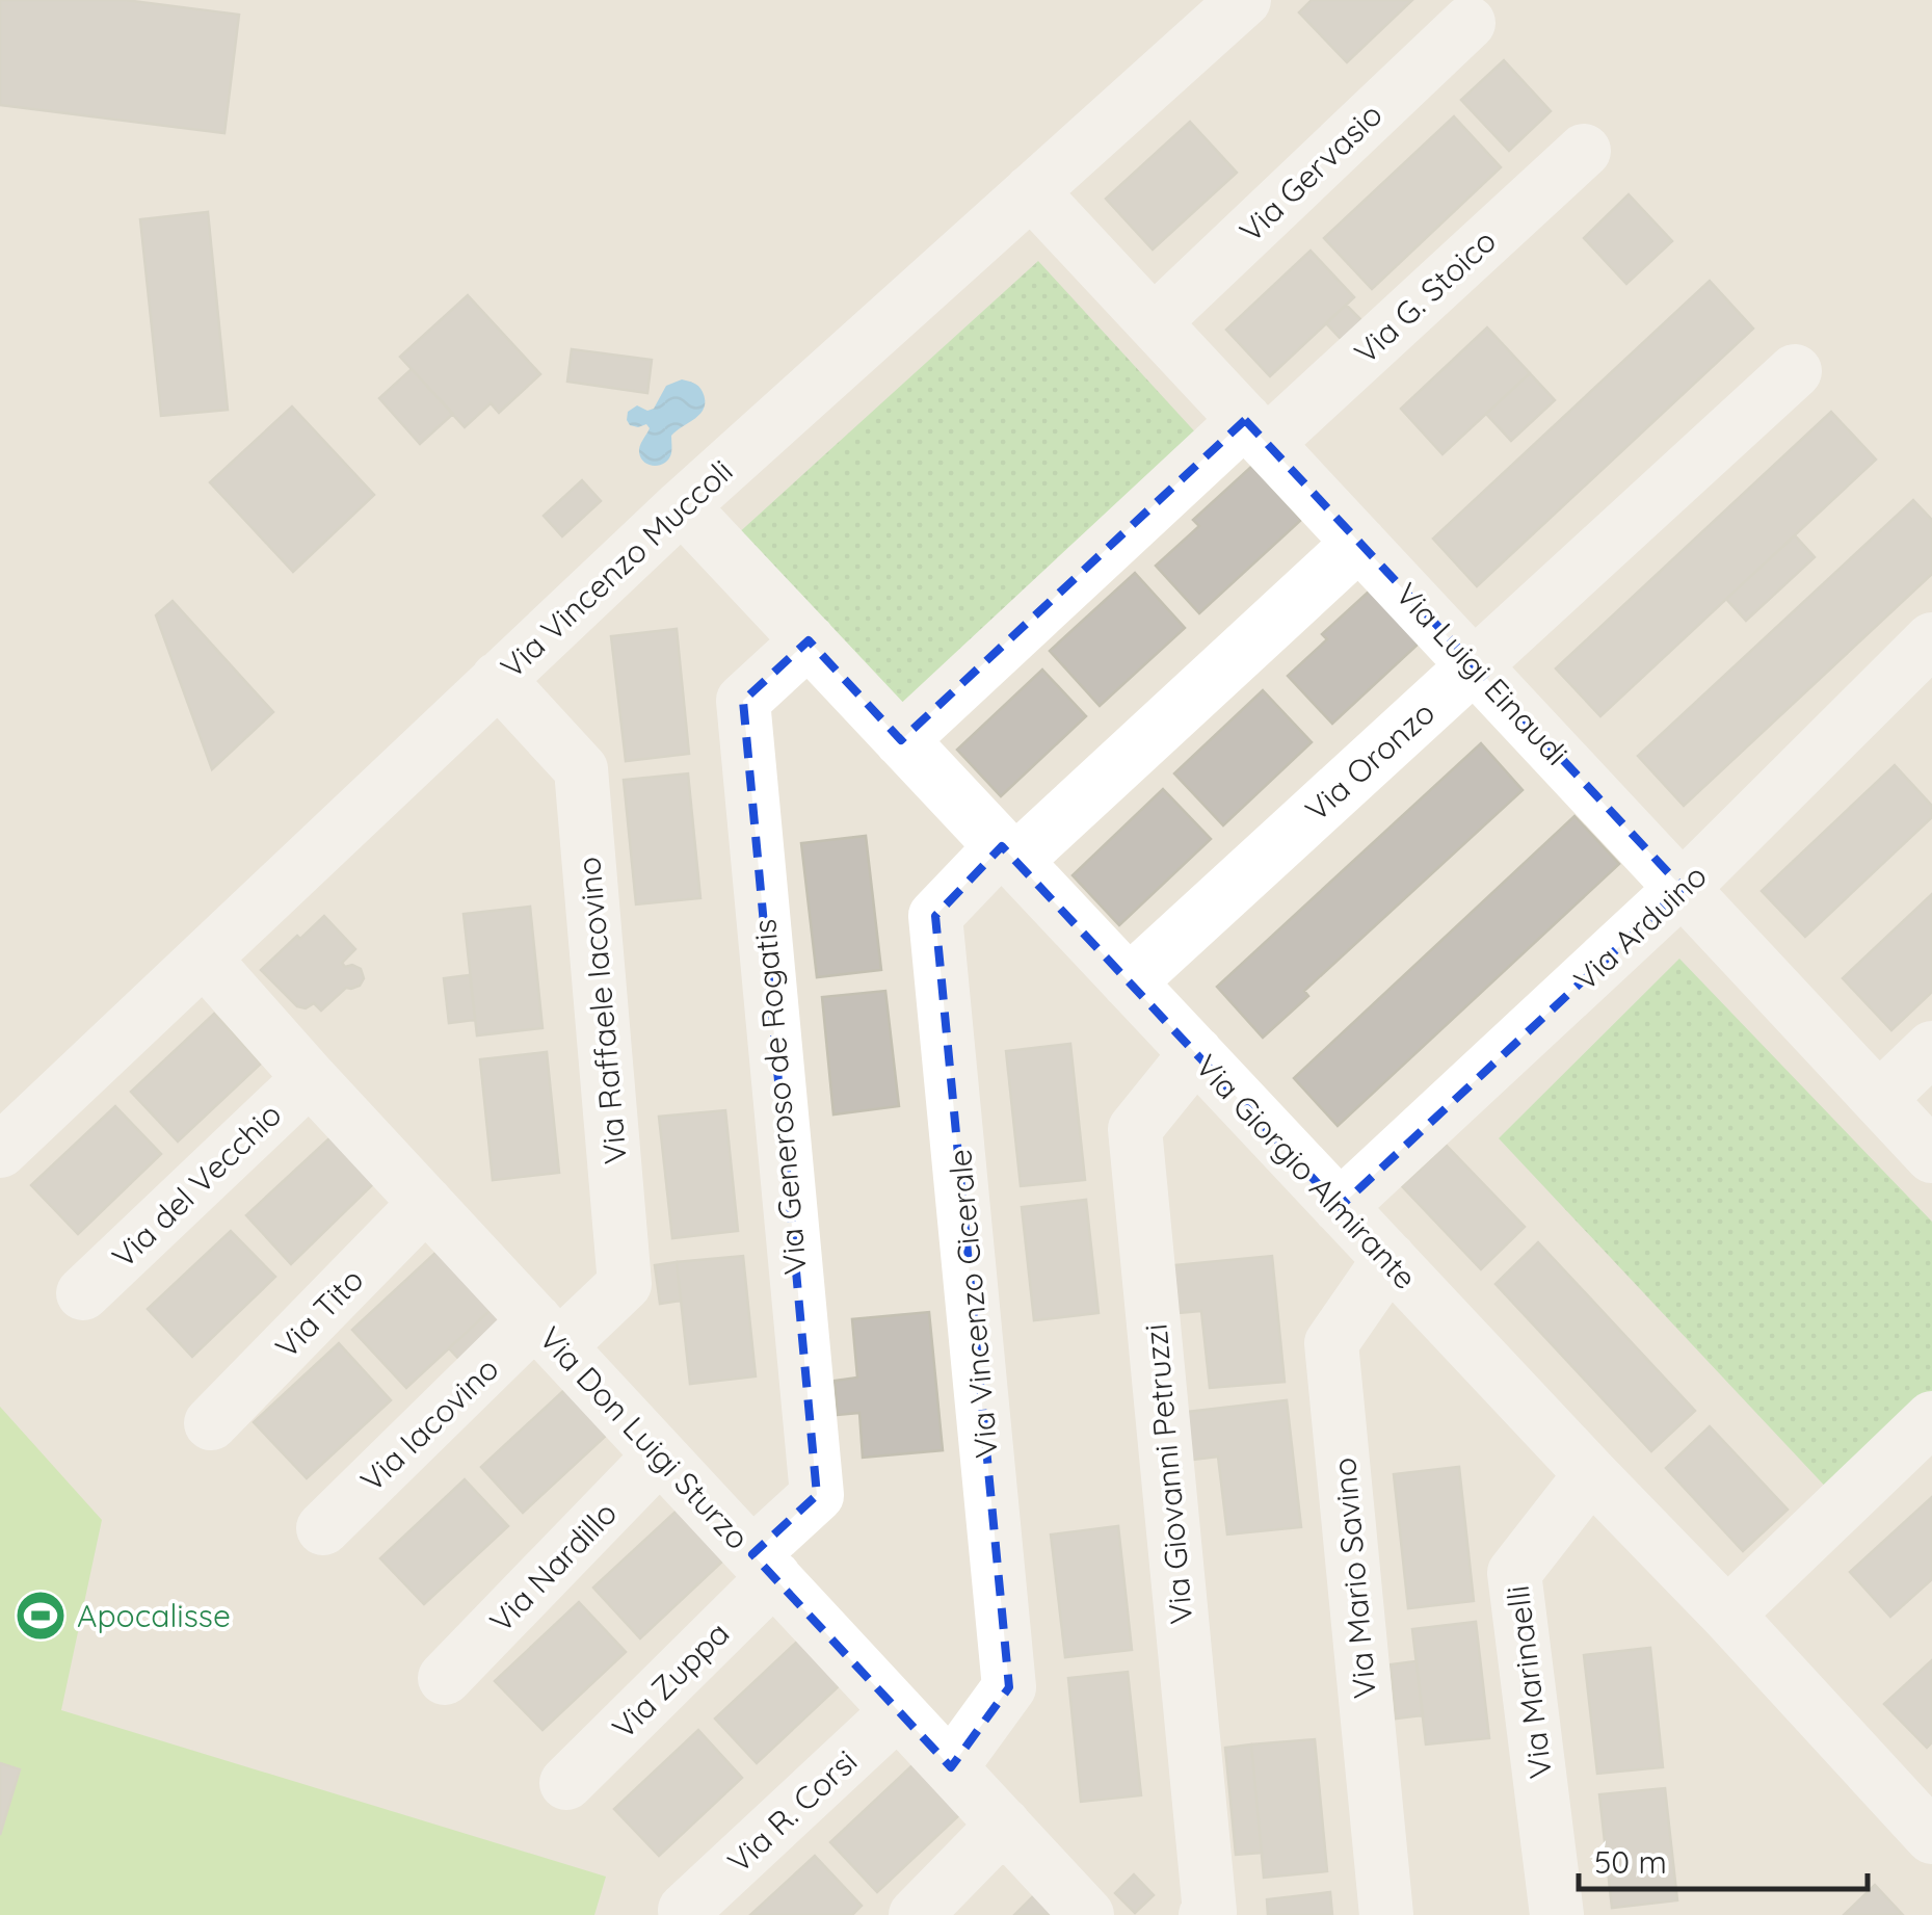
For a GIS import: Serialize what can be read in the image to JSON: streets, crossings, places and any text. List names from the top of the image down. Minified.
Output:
{"streets":{"street":["Via Gervasio","Via G. Stoico","Via Vincenzo Muccoli","Via Luigi Einaudi","Via Oronzo","Via Arduino","Via Raffaele Iacovino","Via Generoso de Rogatis","Via Giorgio Almirante","Via del Vecchio","Via Vincenzo Cicerale","Via Tito","Via Iacovino","Via Don Luigi Sturzo","Via Giovanni Petruzzi","Via Nardillo","Via Mario Savino","Via Zuppa","Via Marinaelli","Via R. Corsi"]},"crossings":[["Via Gervasio","Via Luigi Einaudi"],["Via G. Stoico","Via Luigi Einaudi"],["Via G. Stoico","Via Giorgio Almirante"],["Via Vincenzo Muccoli","Via Luigi Einaudi"],["Via Vincenzo Muccoli","Via Raffaele Iacovino"],["Via Vincenzo Muccoli","Via Giorgio Almirante"],["Via Vincenzo Muccoli","Via Don Luigi Sturzo"],["Via Luigi Einaudi","Via Oronzo"],["Via Luigi Einaudi","Via Arduino"],["Via Luigi Einaudi","Via Vincenzo Cicerale"],["Via Oronzo","Via Giorgio Almirante"],["Via Arduino","Via Giorgio Almirante"],["Via Raffaele Iacovino","Via Iacovino"],["Via Raffaele Iacovino","Via Don Luigi Sturzo"],["Via Generoso de Rogatis","Via Giorgio Almirante"],["Via Generoso de Rogatis","Via Don Luigi Sturzo"],["Via Generoso de Rogatis","Via Zuppa"],["Via Giorgio Almirante","Via Vincenzo Cicerale"],["Via Giorgio Almirante","Via Giovanni Petruzzi"],["Via Giorgio Almirante","Via Mario Savino"],["Via Giorgio Almirante","Via Marinaelli"],["Via del Vecchio","Via Don Luigi Sturzo"],["Via Vincenzo Cicerale","Via Don Luigi Sturzo"],["Via Tito","Via Don Luigi Sturzo"],["Via Iacovino","Via Don Luigi Sturzo"],["Via Don Luigi Sturzo","Via Nardillo"],["Via Don Luigi Sturzo","Via Zuppa"],["Via Don Luigi Sturzo","Via R. Corsi"]],"places":{"sports":["Apocalisse"]},"scale_bar":"50 m"}
